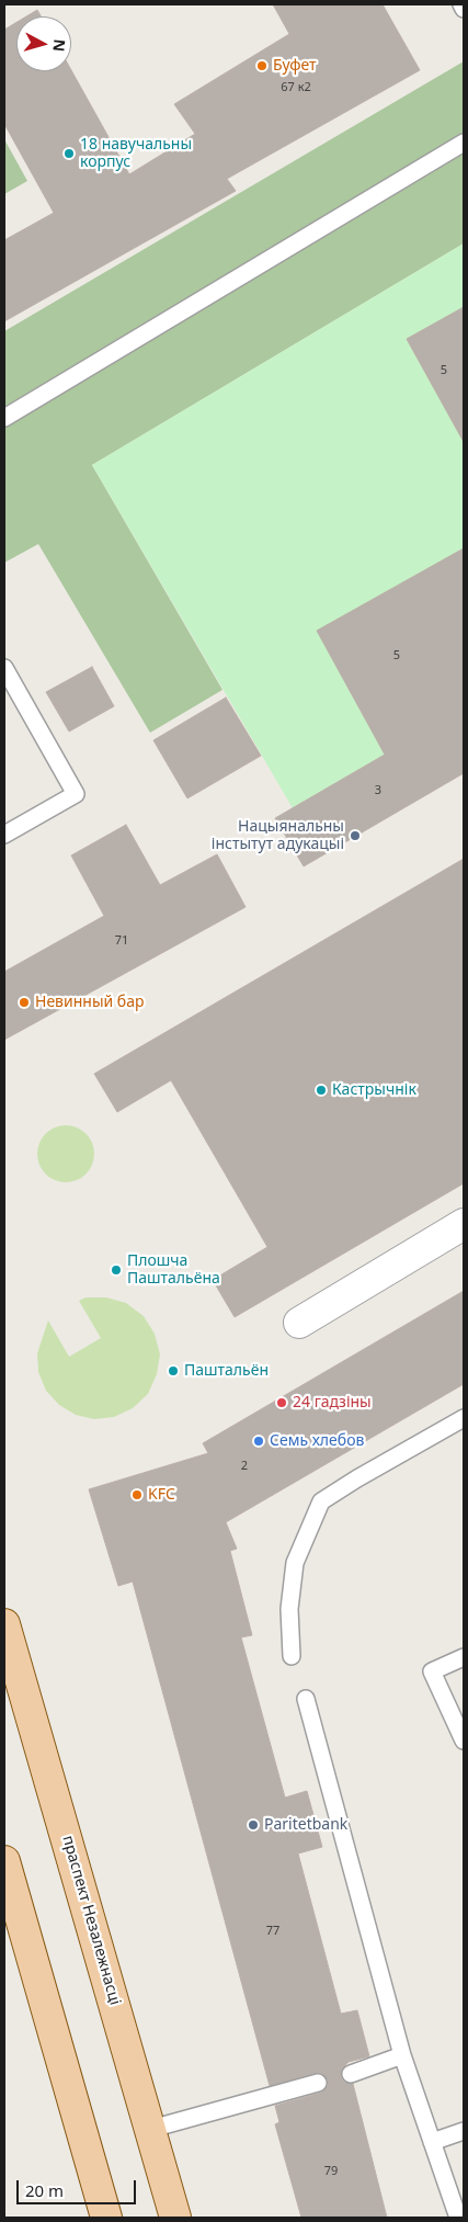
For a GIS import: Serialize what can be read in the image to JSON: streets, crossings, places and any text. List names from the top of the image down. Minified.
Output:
{"streets":{"main road":["праспект Незалежнасці"]},"places":["Буфет","18 навучальны корпус","Нацыянальны інстытут адукацыі","Невинный бар","Кастрычнік","Плошча Паштальёна","Паштальён","24 гадзіны","Семь хлебов","KFC","Paritetbank"],"house_numbers":["67 к2","5","5","3","71","2","77","79"],"scale_bar":"20 m","north":"right"}
